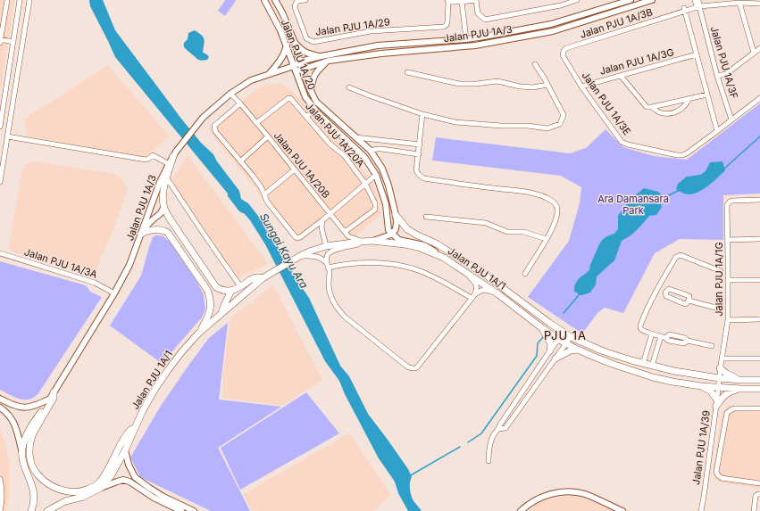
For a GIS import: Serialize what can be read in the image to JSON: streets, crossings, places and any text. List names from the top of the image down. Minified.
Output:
{"streets":{"main road":["Jalan PJU 1A/1"],"street":["Jalan PJU 1A/3B","Jalan PJU 1A/29","Jalan PJU 1A/3","Jalan PJU 1A/20","Jalan PJU 1A/3G","Jalan PJU 1A/3F","Jalan PJU 1A/3E","Jalan PJU 1A/20A","Jalan PJU 1A/20B","Jalan PJU 1A/3A","Jalan PJU 1A/1G","Jalan PJU 1A/39"]},"crossings":[["Jalan PJU 1A/3B","Jalan PJU 1A/3F"],["Jalan PJU 1A/3B","Jalan PJU 1A/3E"],["Jalan PJU 1A/3","Jalan PJU 1A/20"],["Jalan PJU 1A/3","Jalan PJU 1A/3A"],["Jalan PJU 1A/20","Jalan PJU 1A/1"],["Jalan PJU 1A/3G","Jalan PJU 1A/3E"],["Jalan PJU 1A/3F","Jalan PJU 1A/3E"],["Jalan PJU 1A/20A","Jalan PJU 1A/20B"],["Jalan PJU 1A/20B","Jalan PJU 1A/1"],["Jalan PJU 1A/1","Jalan PJU 1A/1G"],["Jalan PJU 1A/1","Jalan PJU 1A/39"],["Jalan PJU 1A/1G","Jalan PJU 1A/39"]],"districts":["PJU 1A"],"water":["Sungai Kayu Ara"],"parks":["Ara Damansara Park"]}
